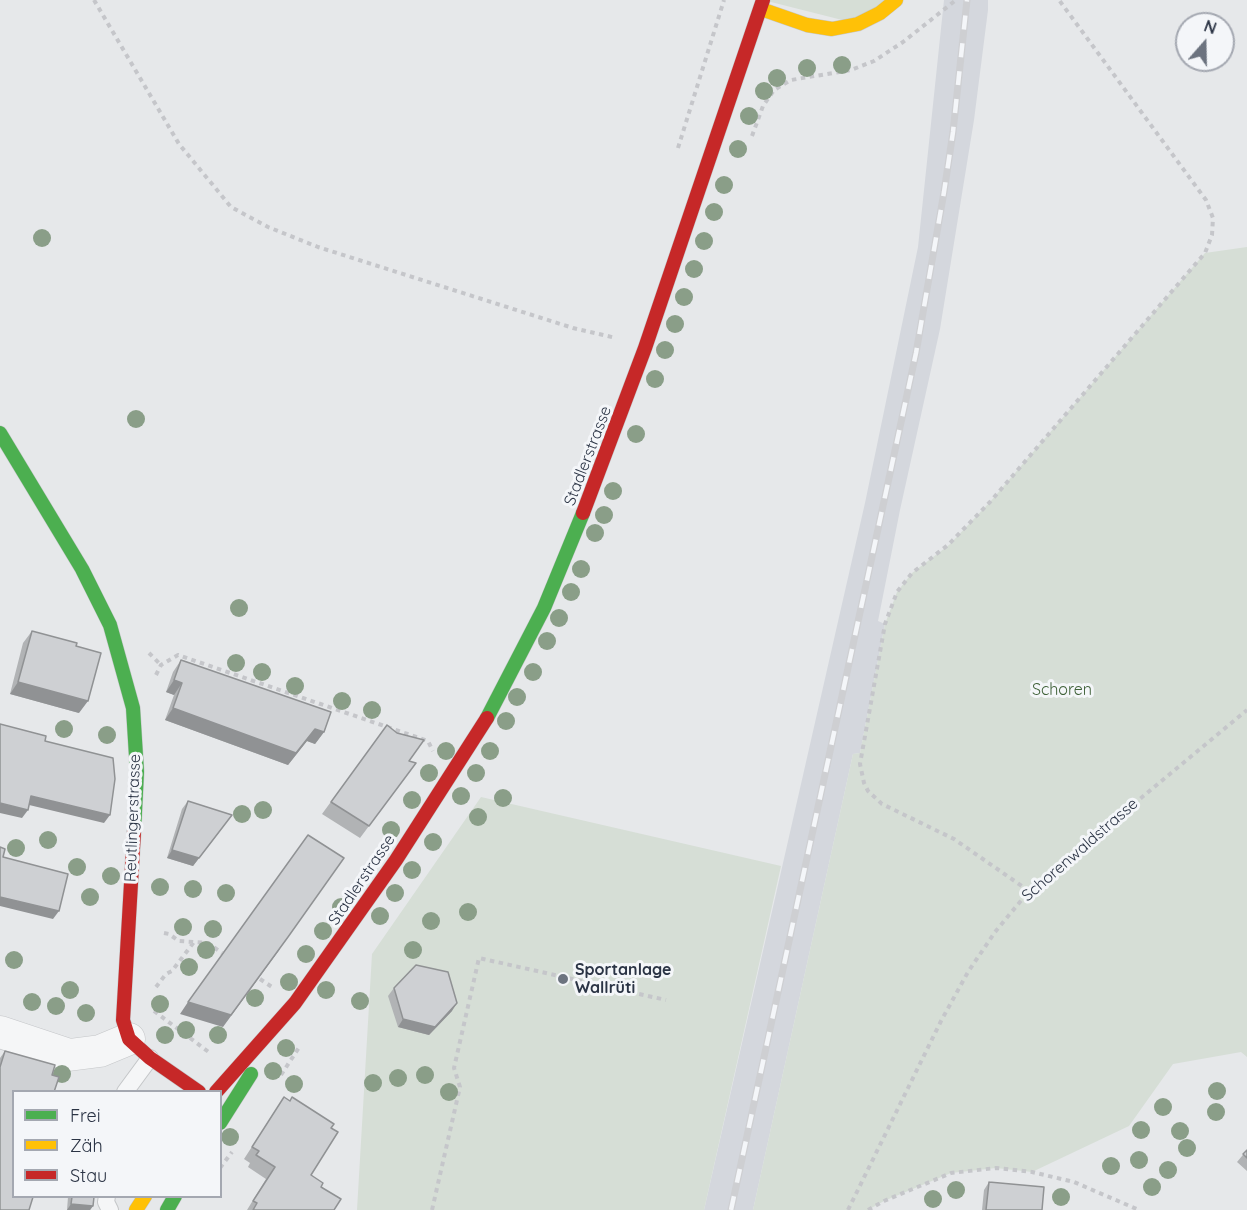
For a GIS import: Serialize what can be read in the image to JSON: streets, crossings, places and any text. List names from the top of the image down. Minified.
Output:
{"streets":{"main road":["Stadlerstrasse","Reutlingerstrasse"],"path":["Schorenwaldstrasse"]},"parks":["Schoren"],"places":["Sportanlage Wallrüti"],"legend":["Frei","Zäh","Stau"],"north":"top"}
